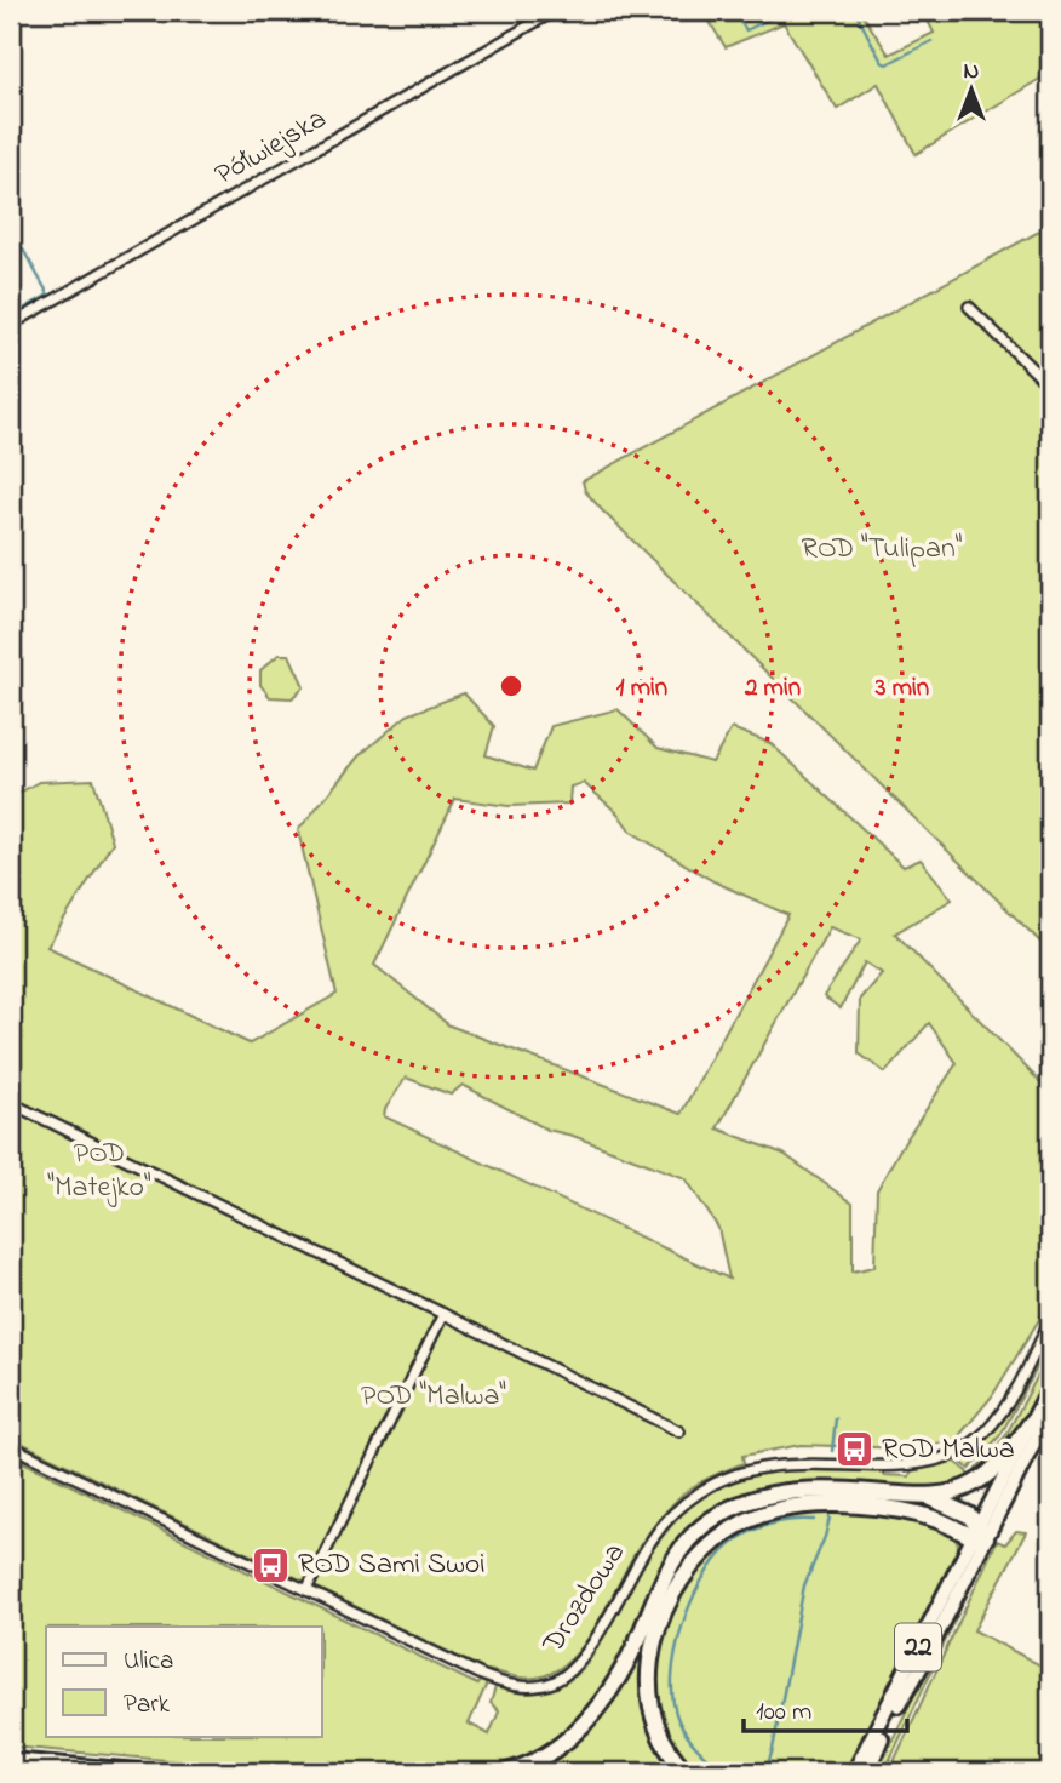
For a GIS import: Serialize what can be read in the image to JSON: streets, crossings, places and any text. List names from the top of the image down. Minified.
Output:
{"streets":{"main road":["22"],"street":["Półwiejska","Drozdowa"]},"parks":["ROD \"Tulipan\"","POD \"Matejko\"","POD \"Malwa\""],"places":{"bus stop":["ROD Malwa","ROD Sami Swoi"]},"legend":["Ulica","Park"],"scale_bar":"100 m","north":"top","rings":["1 min","2 min","3 min"]}
